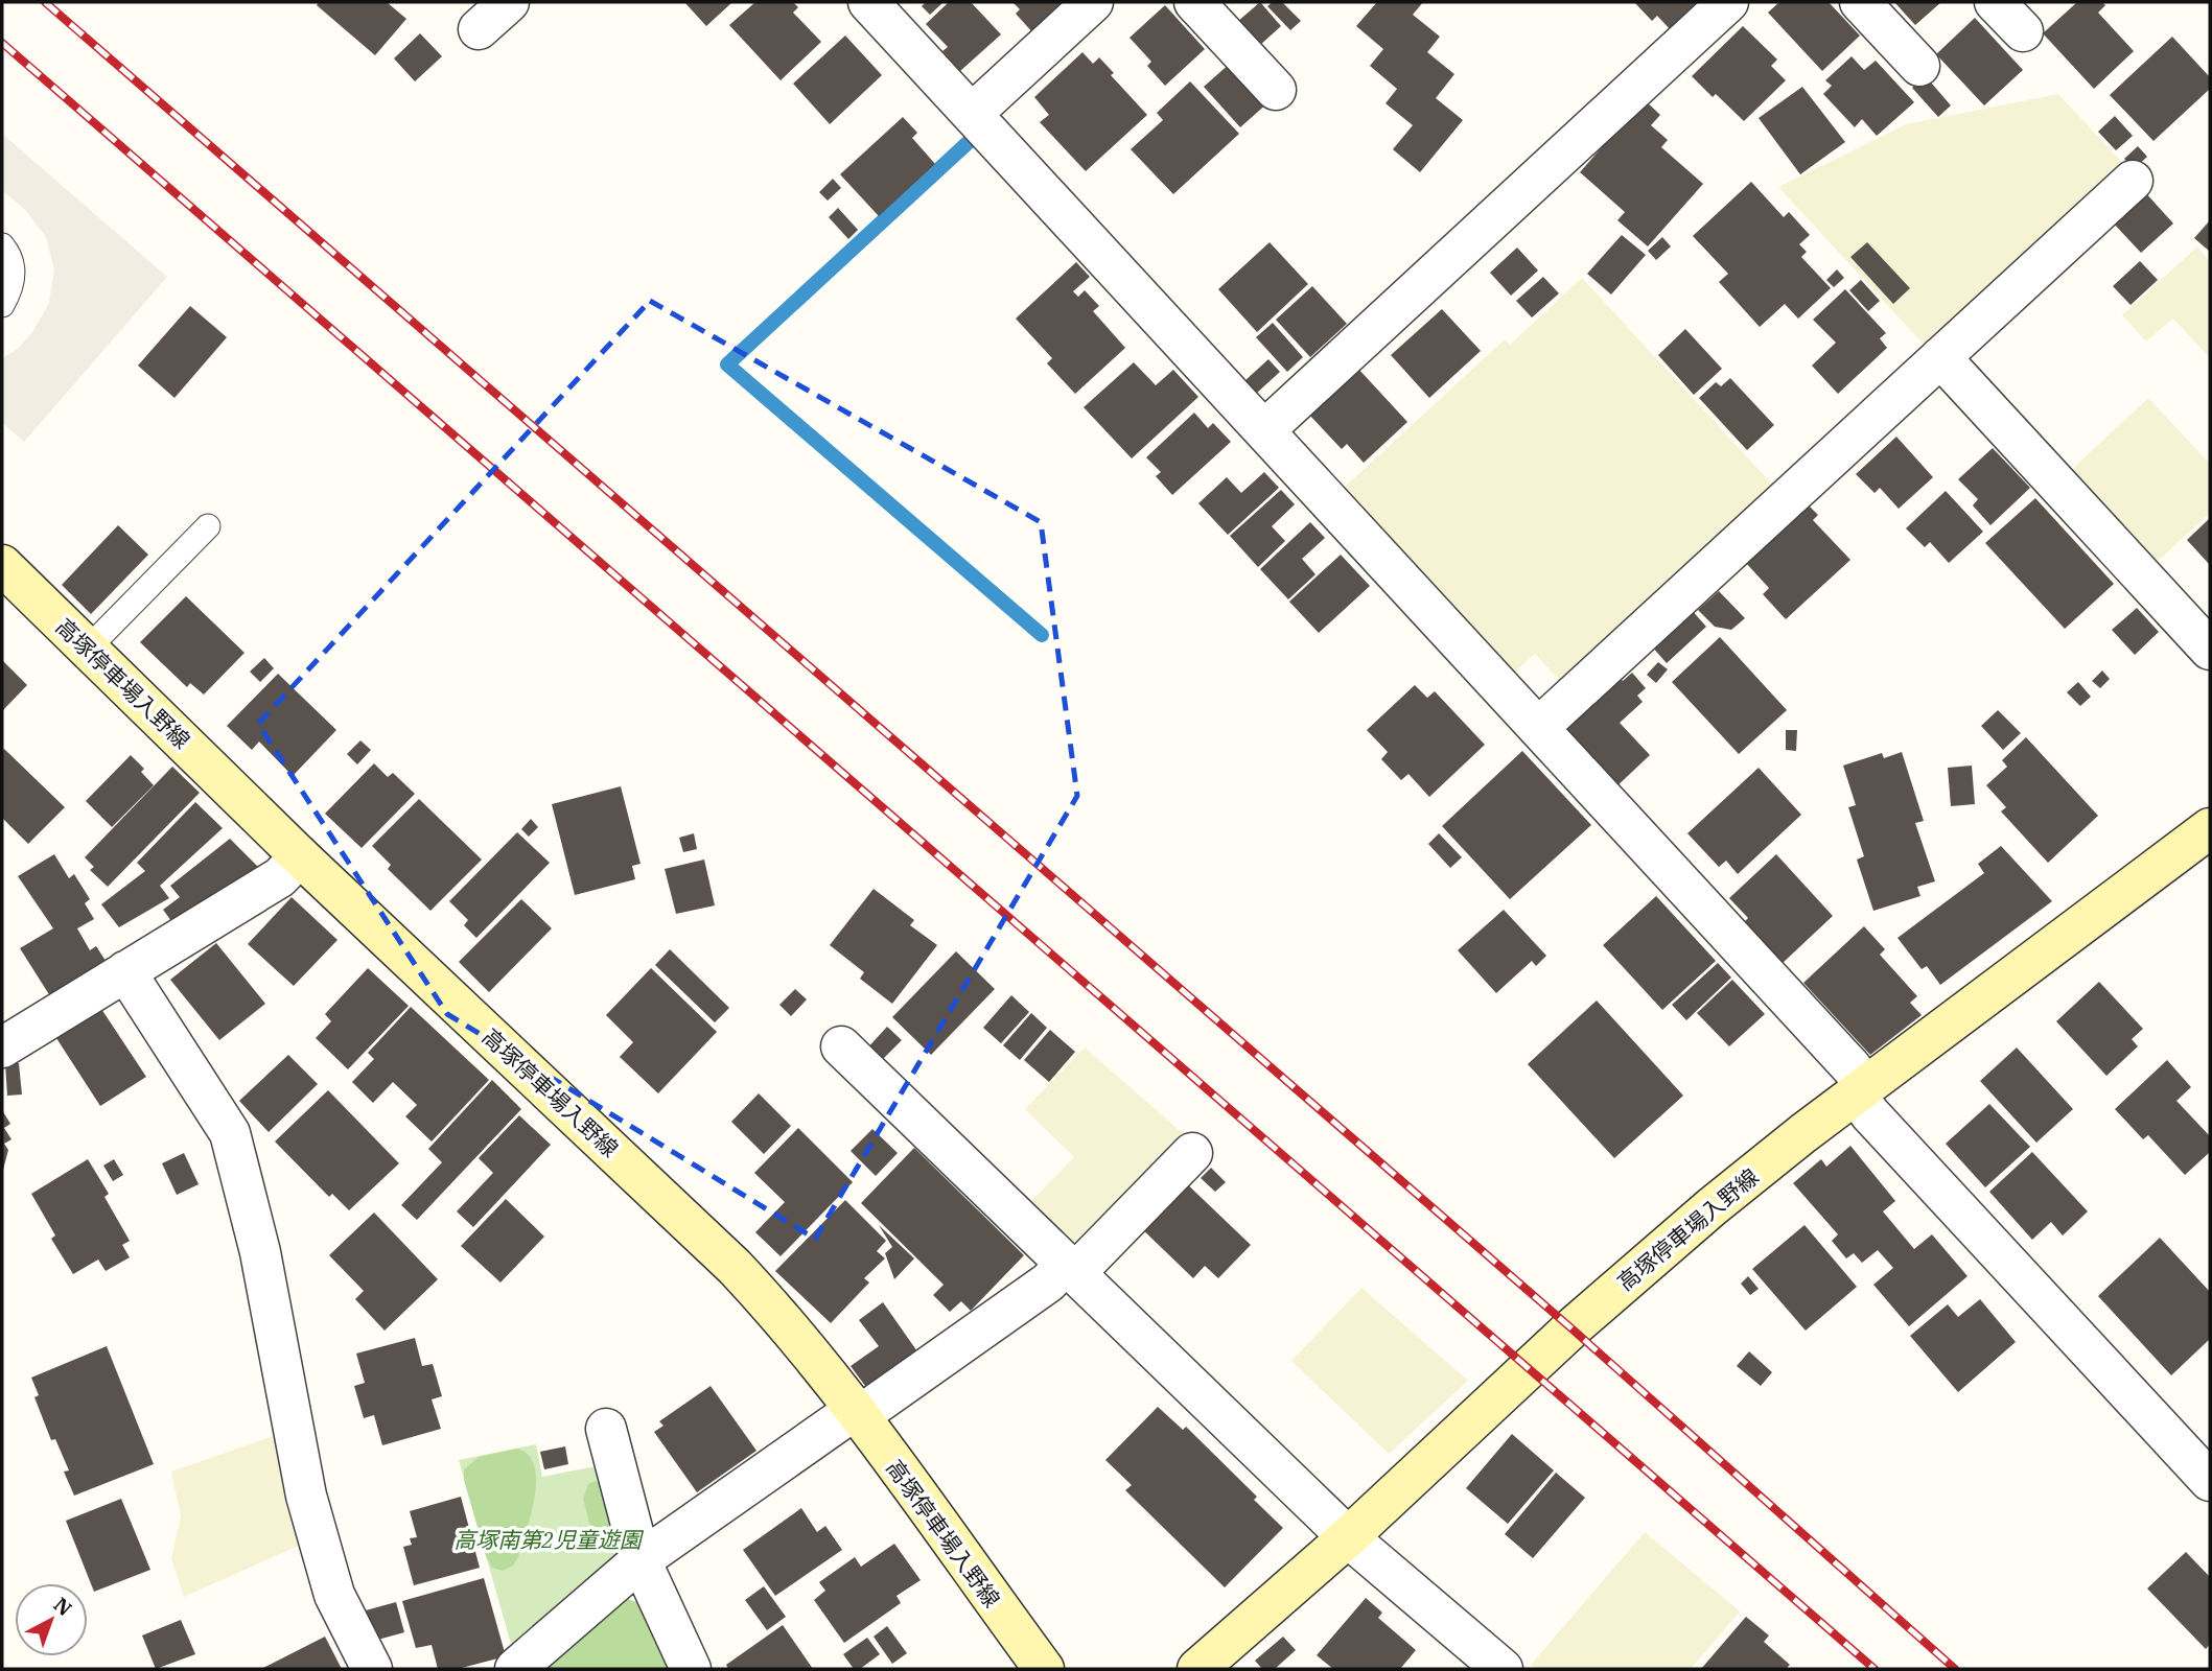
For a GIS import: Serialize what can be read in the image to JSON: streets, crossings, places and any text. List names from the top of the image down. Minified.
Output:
{"streets":{"main road":["高塚停車場入野線"]},"parks":["高塚南第2児童遊園"],"north":"top right"}
